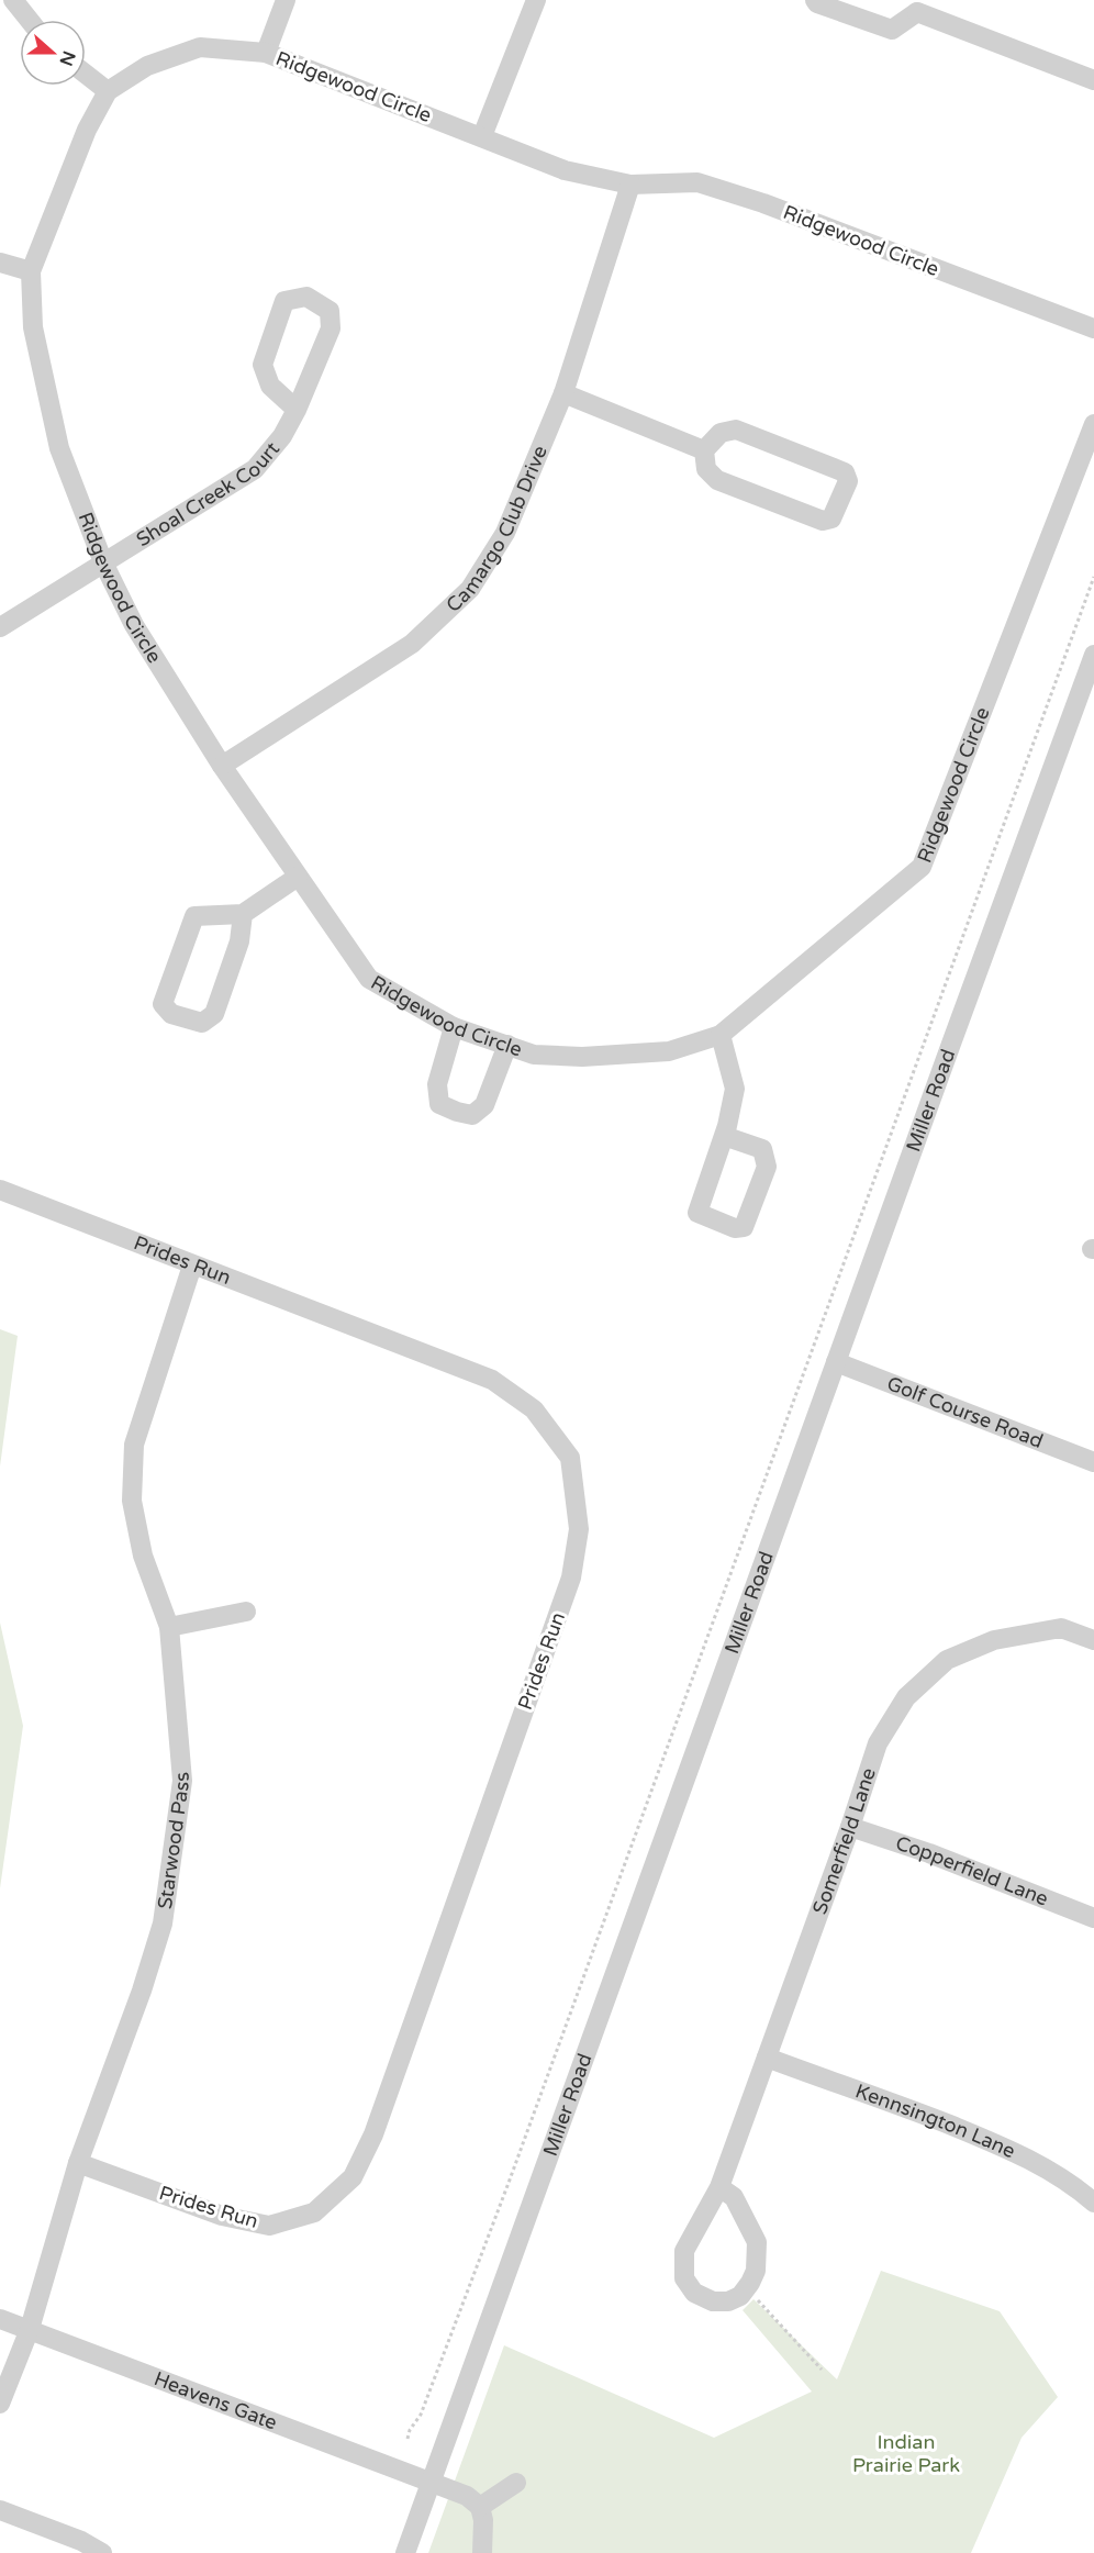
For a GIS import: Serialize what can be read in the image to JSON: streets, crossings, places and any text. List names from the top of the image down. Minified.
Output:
{"streets":{"street":["Ridgewood Circle","Shoal Creek Court","Camargo Club Drive","Miller Road","Prides Run","Golf Course Road","Starwood Pass","Somerfield Lane","Copperfield Lane","Kennsington Lane","Heavens Gate"]},"crossings":[["Ridgewood Circle","Shoal Creek Court"],["Ridgewood Circle","Camargo Club Drive"],["Miller Road","Golf Course Road"],["Miller Road","Heavens Gate"],["Prides Run","Starwood Pass"],["Starwood Pass","Heavens Gate"],["Somerfield Lane","Copperfield Lane"],["Somerfield Lane","Kennsington Lane"]],"parks":["Indian Prairie Park"],"north":"right"}
